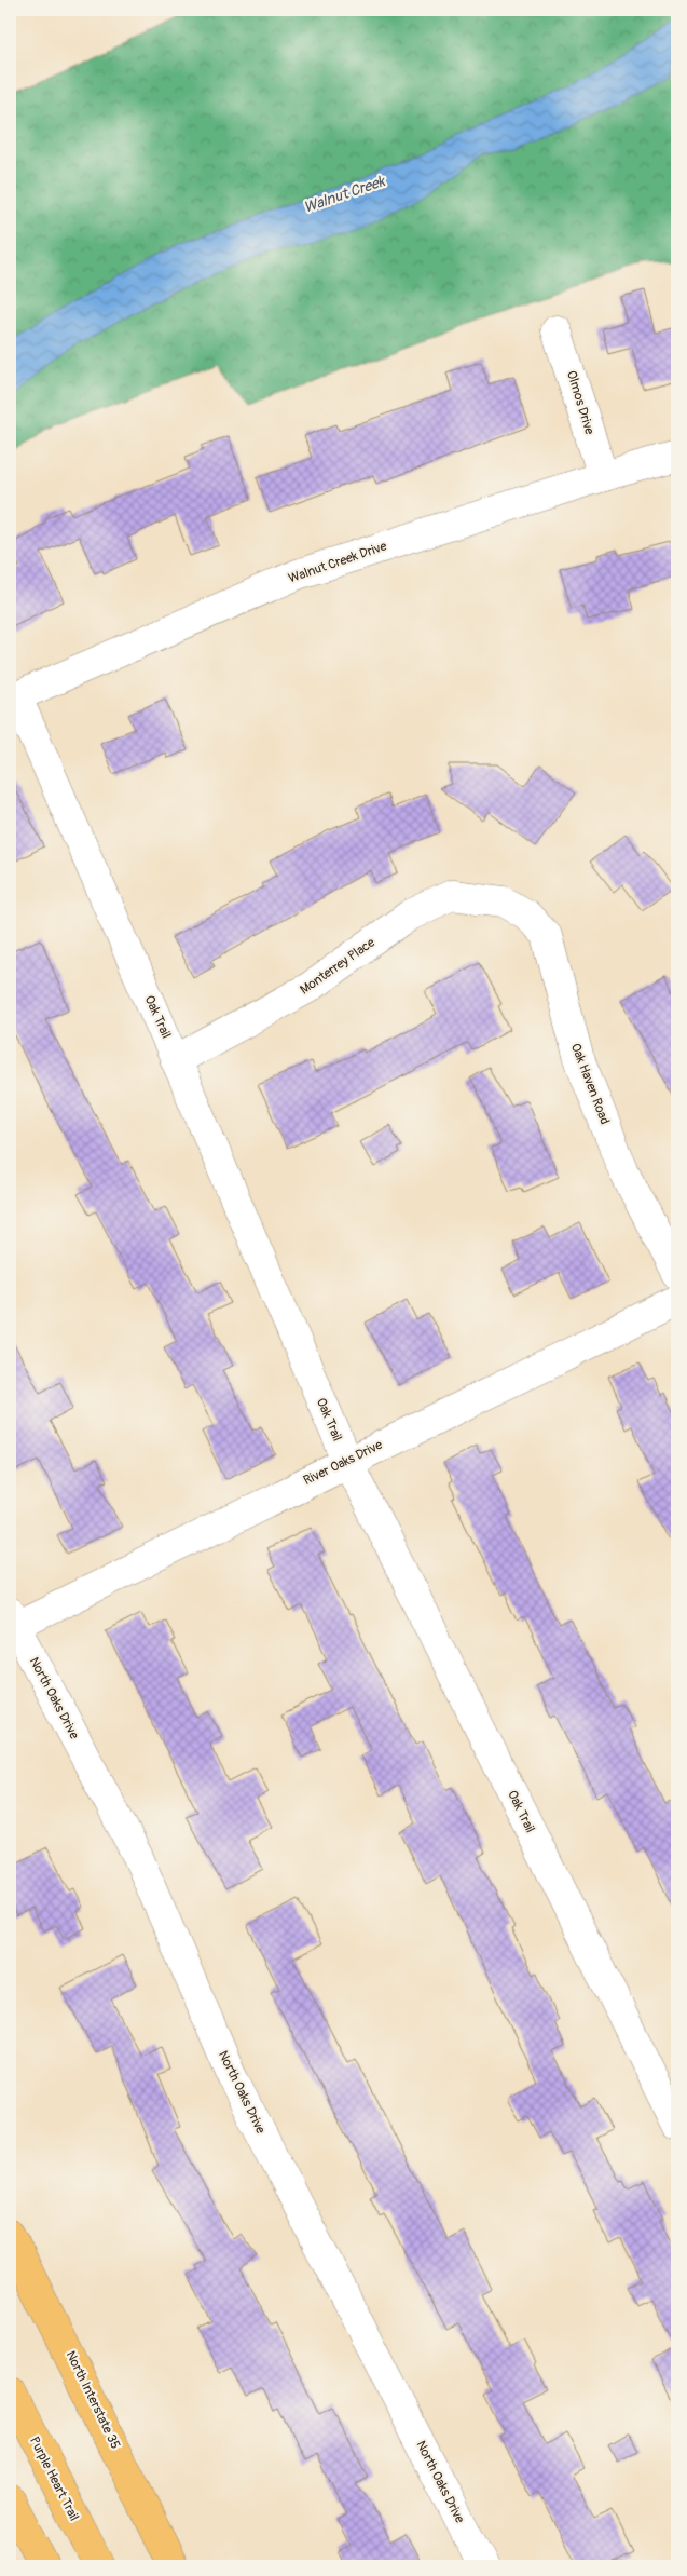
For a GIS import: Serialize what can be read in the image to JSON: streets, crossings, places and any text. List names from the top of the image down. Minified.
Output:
{"streets":{"main road":["North Interstate 35","Purple Heart Trail"],"street":["Olmos Drive","Walnut Creek Drive","Monterrey Place","Oak Trail","Oak Haven Road","River Oaks Drive","North Oaks Drive"]},"crossings":[["Olmos Drive","Walnut Creek Drive"],["Walnut Creek Drive","Oak Trail"],["Monterrey Place","Oak Trail"],["Monterrey Place","Oak Haven Road"],["Oak Trail","River Oaks Drive"],["River Oaks Drive","North Oaks Drive"]],"water":["Walnut Creek"]}
